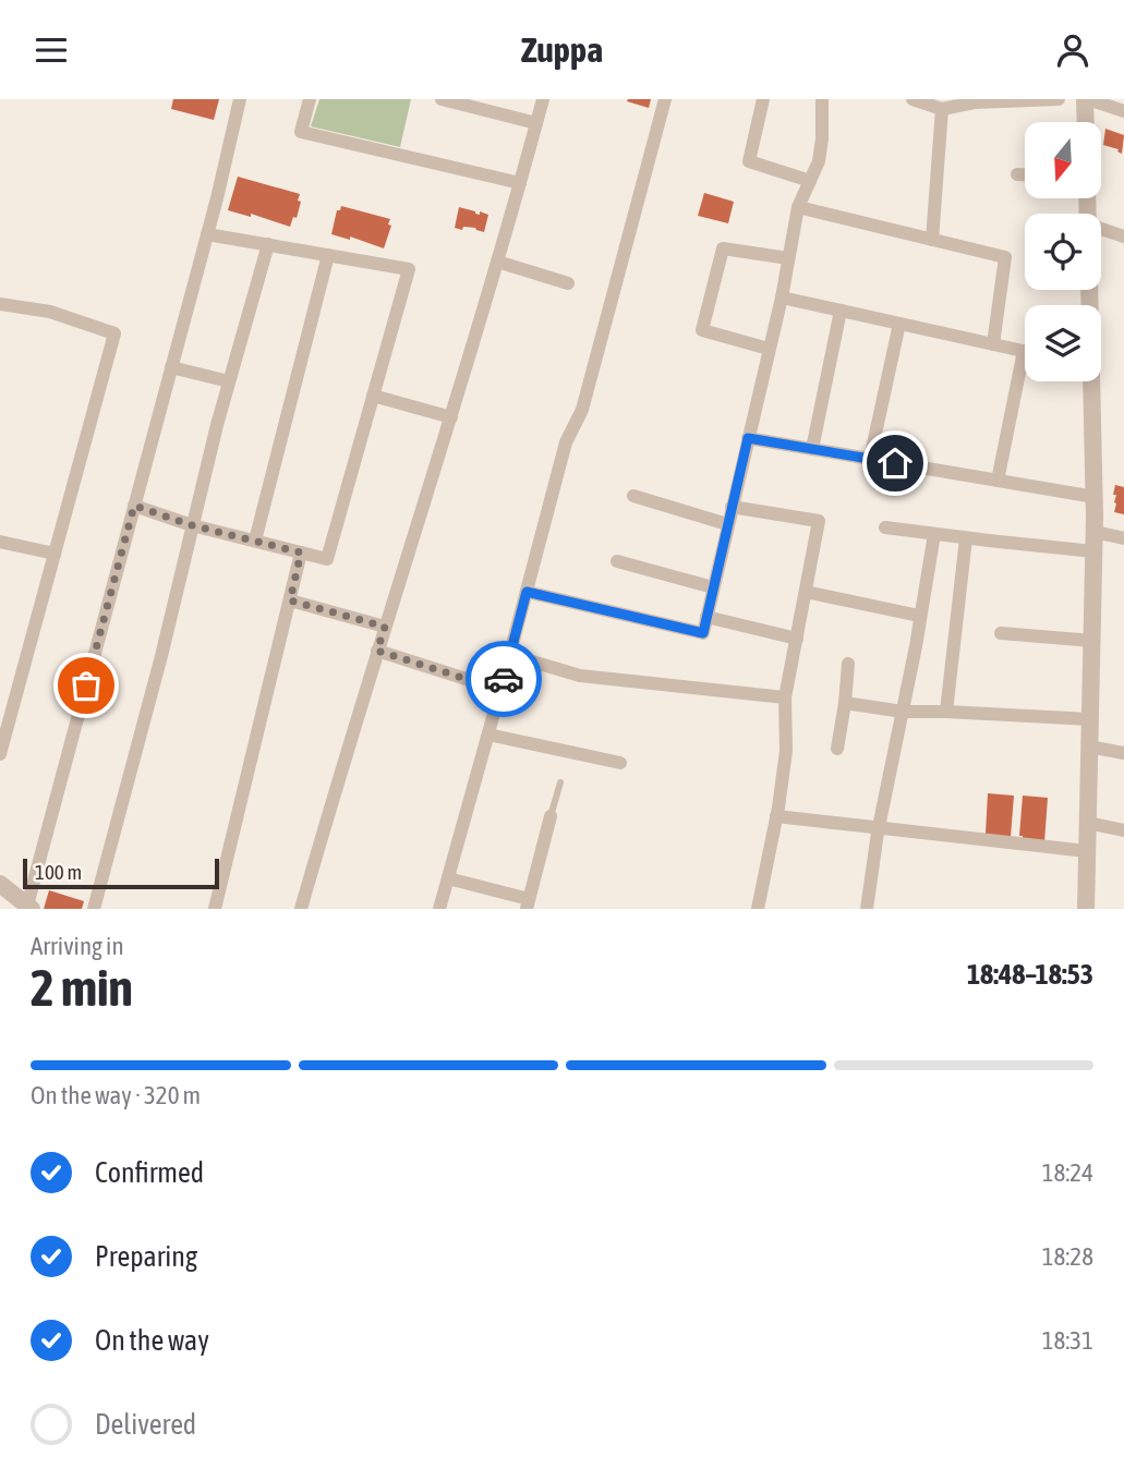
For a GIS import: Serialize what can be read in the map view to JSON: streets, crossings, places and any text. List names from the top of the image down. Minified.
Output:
{"scale_bar":"100 m","north":"bottom","page":{"header":"Zuppa","scale":"100 m","heading":["2 min","Arriving in","18:48–18:53"],"bar":"On the way · 320 m","list":[["Confirmed","18:24"],["Preparing","18:28"],["On the way","18:31"],"Delivered"]}}
